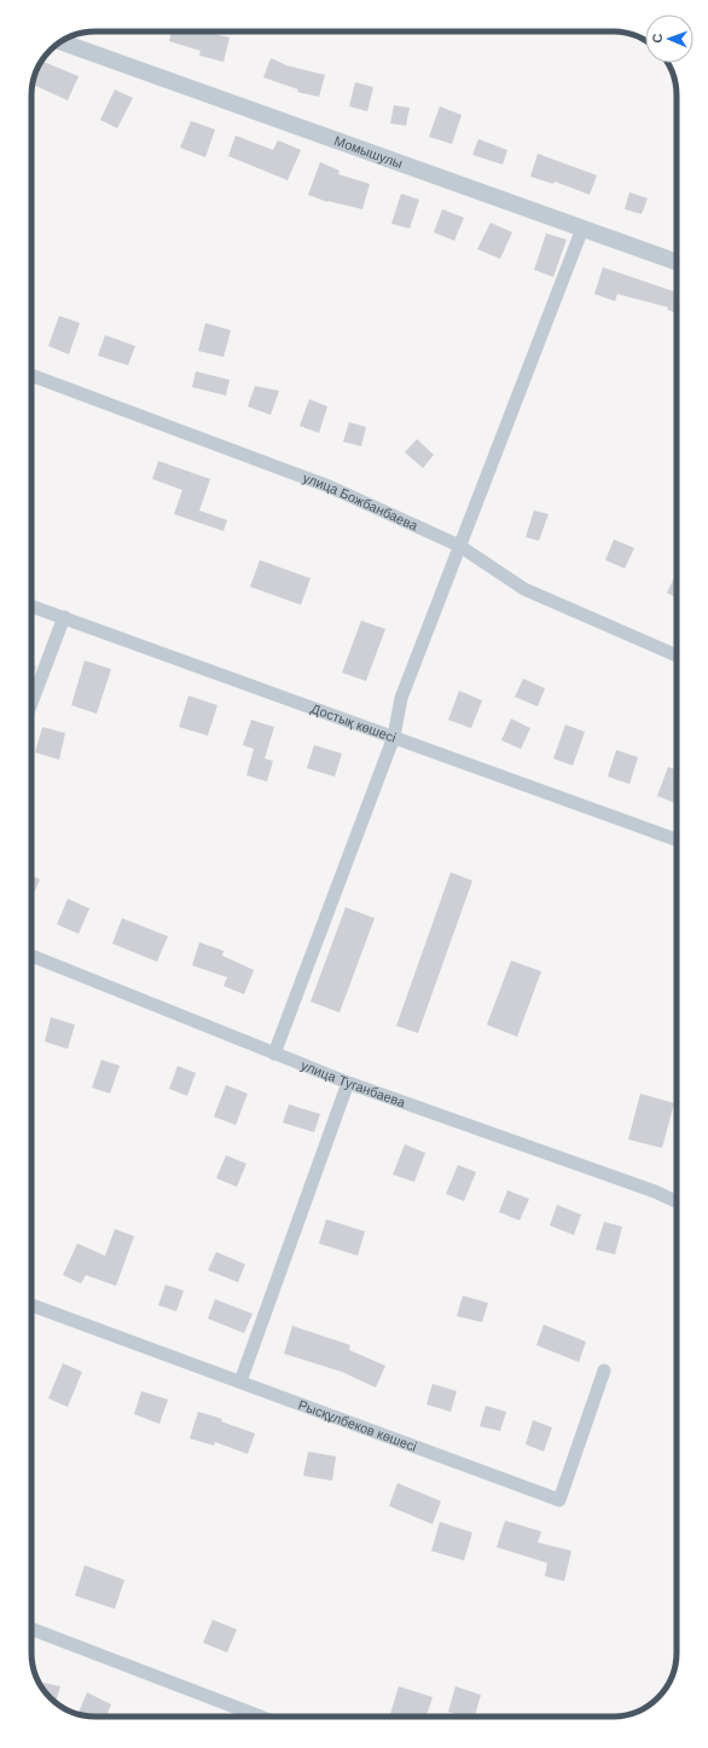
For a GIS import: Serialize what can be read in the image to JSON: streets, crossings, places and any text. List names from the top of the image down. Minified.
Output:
{"streets":{"street":["Момышулы","улица Божбанбаева","Достық көшесі","улица Туганбаева","Рысқұлбеков көшесі"]},"north":"left"}
